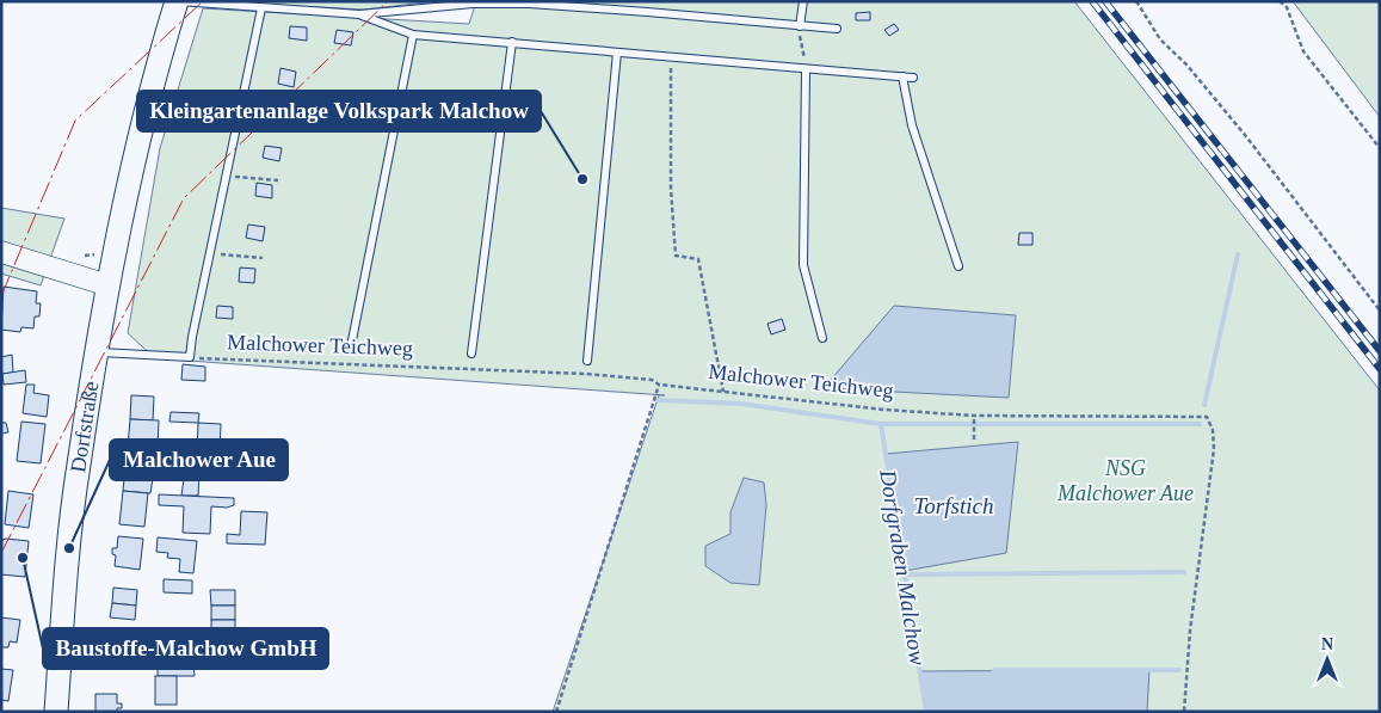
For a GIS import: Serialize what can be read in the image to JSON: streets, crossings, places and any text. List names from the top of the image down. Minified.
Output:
{"streets":{"main road":["Dorfstraße"],"path":["Malchower Teichweg"]},"water":["Torfstich","Dorfgraben Malchow"],"parks":["NSG Malchower Aue"],"places":["Kleingartenanlage Volkspark Malchow","Malchower Aue","Baustoffe-Malchow GmbH"],"north":"top"}
